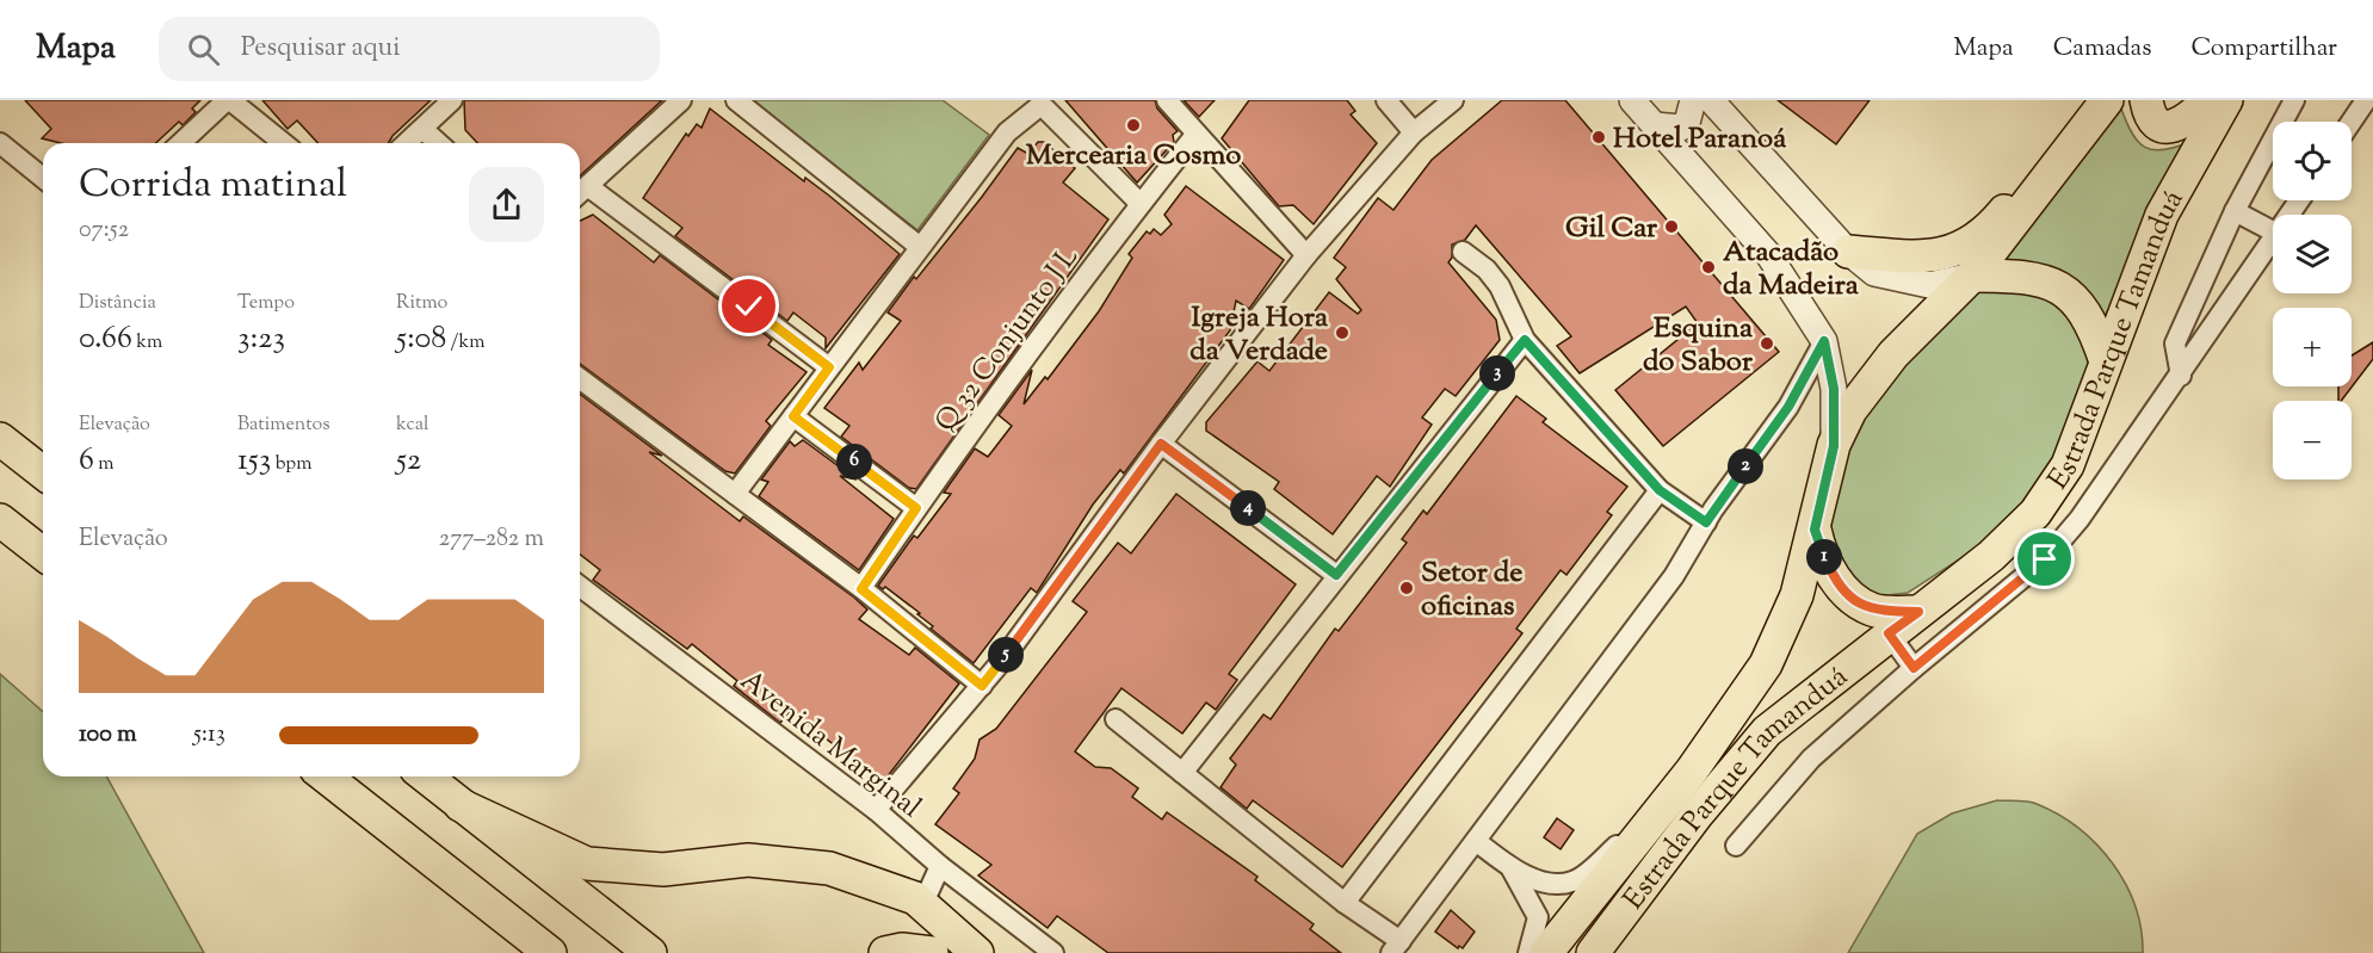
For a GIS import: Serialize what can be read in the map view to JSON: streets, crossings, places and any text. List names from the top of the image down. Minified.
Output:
{"streets":{"main road":["Estrada Parque Tamanduá"],"street":["Q 32 Conjunto J L","Avenida Marginal"]},"places":["Mercearia Cosmo","Hotel Paranoá","Gil Car","Atacadão da Madeira","Igreja Hora da Verdade","Esquina do Sabor","Setor de oficinas"],"page":{"header":"Mapa","search":"Pesquisar aqui","nav":["Mapa","Camadas","Compartilhar"],"map_buttons":["+","−"],"heading":["Corrida matinal","07:52"],"stats":[["Distância","0.66 km"],["Tempo","3:23"],["Ritmo","5:08 /km"],["Elevação","6 m"],["Batimentos","153 bpm"],["kcal","52"]],"pins":["3","6","2","4","1","5"],"chart":["Elevação","277–282 m"],"list":[{"name":"100 m","note":"5:13"}]}}
